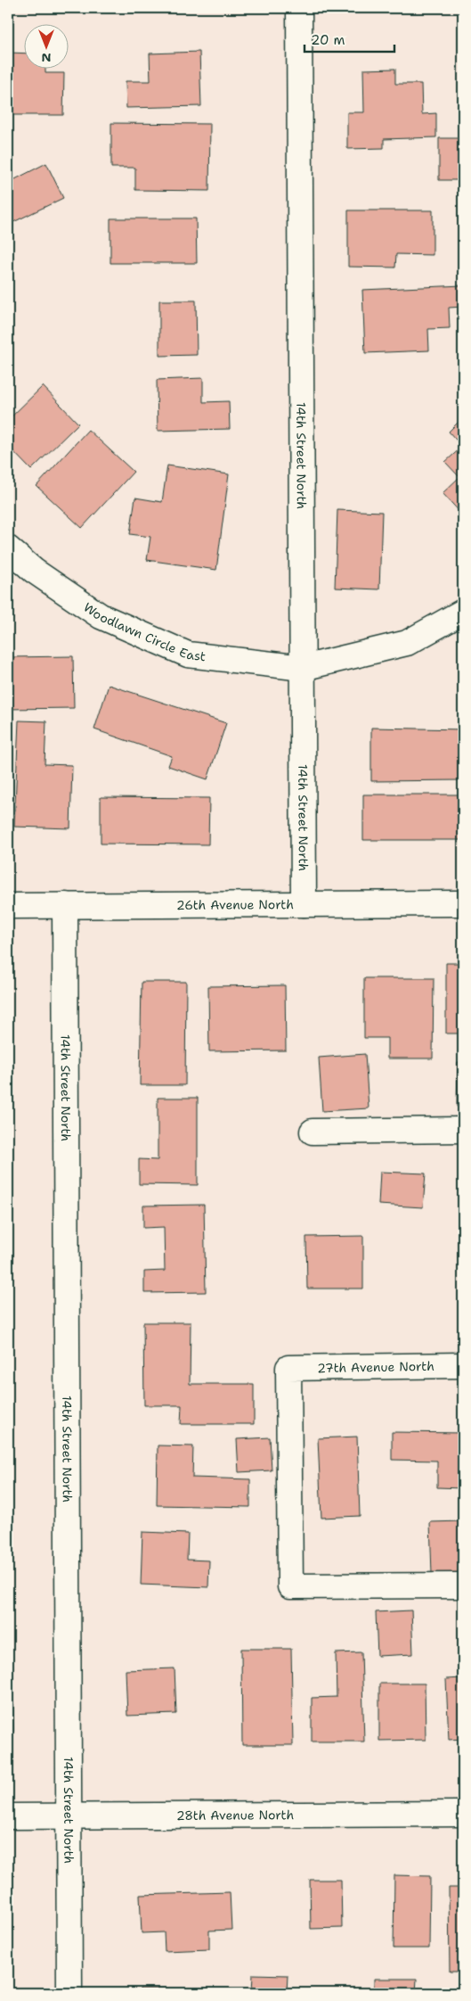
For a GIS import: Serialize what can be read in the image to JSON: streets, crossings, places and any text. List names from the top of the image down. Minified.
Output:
{"streets":{"street":["14th Street North","Woodlawn Circle East","26th Avenue North","27th Avenue North","28th Avenue North"]},"crossings":[["14th Street North","Woodlawn Circle East"],["14th Street North","26th Avenue North"],["14th Street North","28th Avenue North"]],"scale_bar":"20 m","north":"bottom"}
